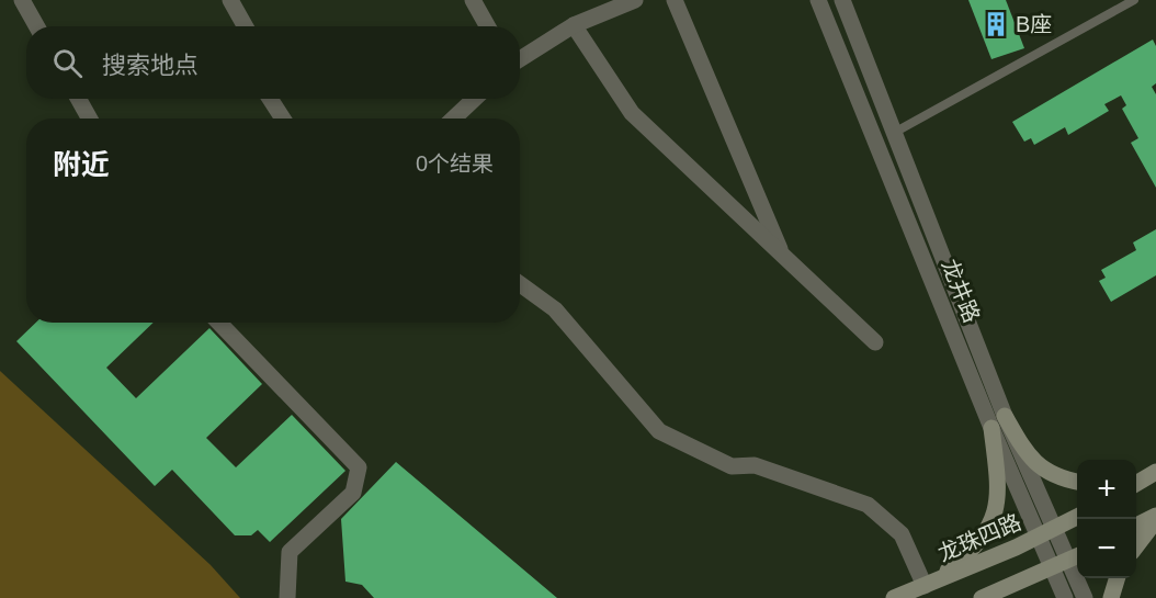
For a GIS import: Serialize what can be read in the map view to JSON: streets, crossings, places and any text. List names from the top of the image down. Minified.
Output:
{"streets":{"main road":["龙珠四路"],"street":["龙井路"]},"crossings":[["龙井路","龙珠四路"]],"places":{"building":["B座"]},"page":{"search":"搜索地点","heading":["附近","0个结果"],"map_buttons":["+","−"]}}
